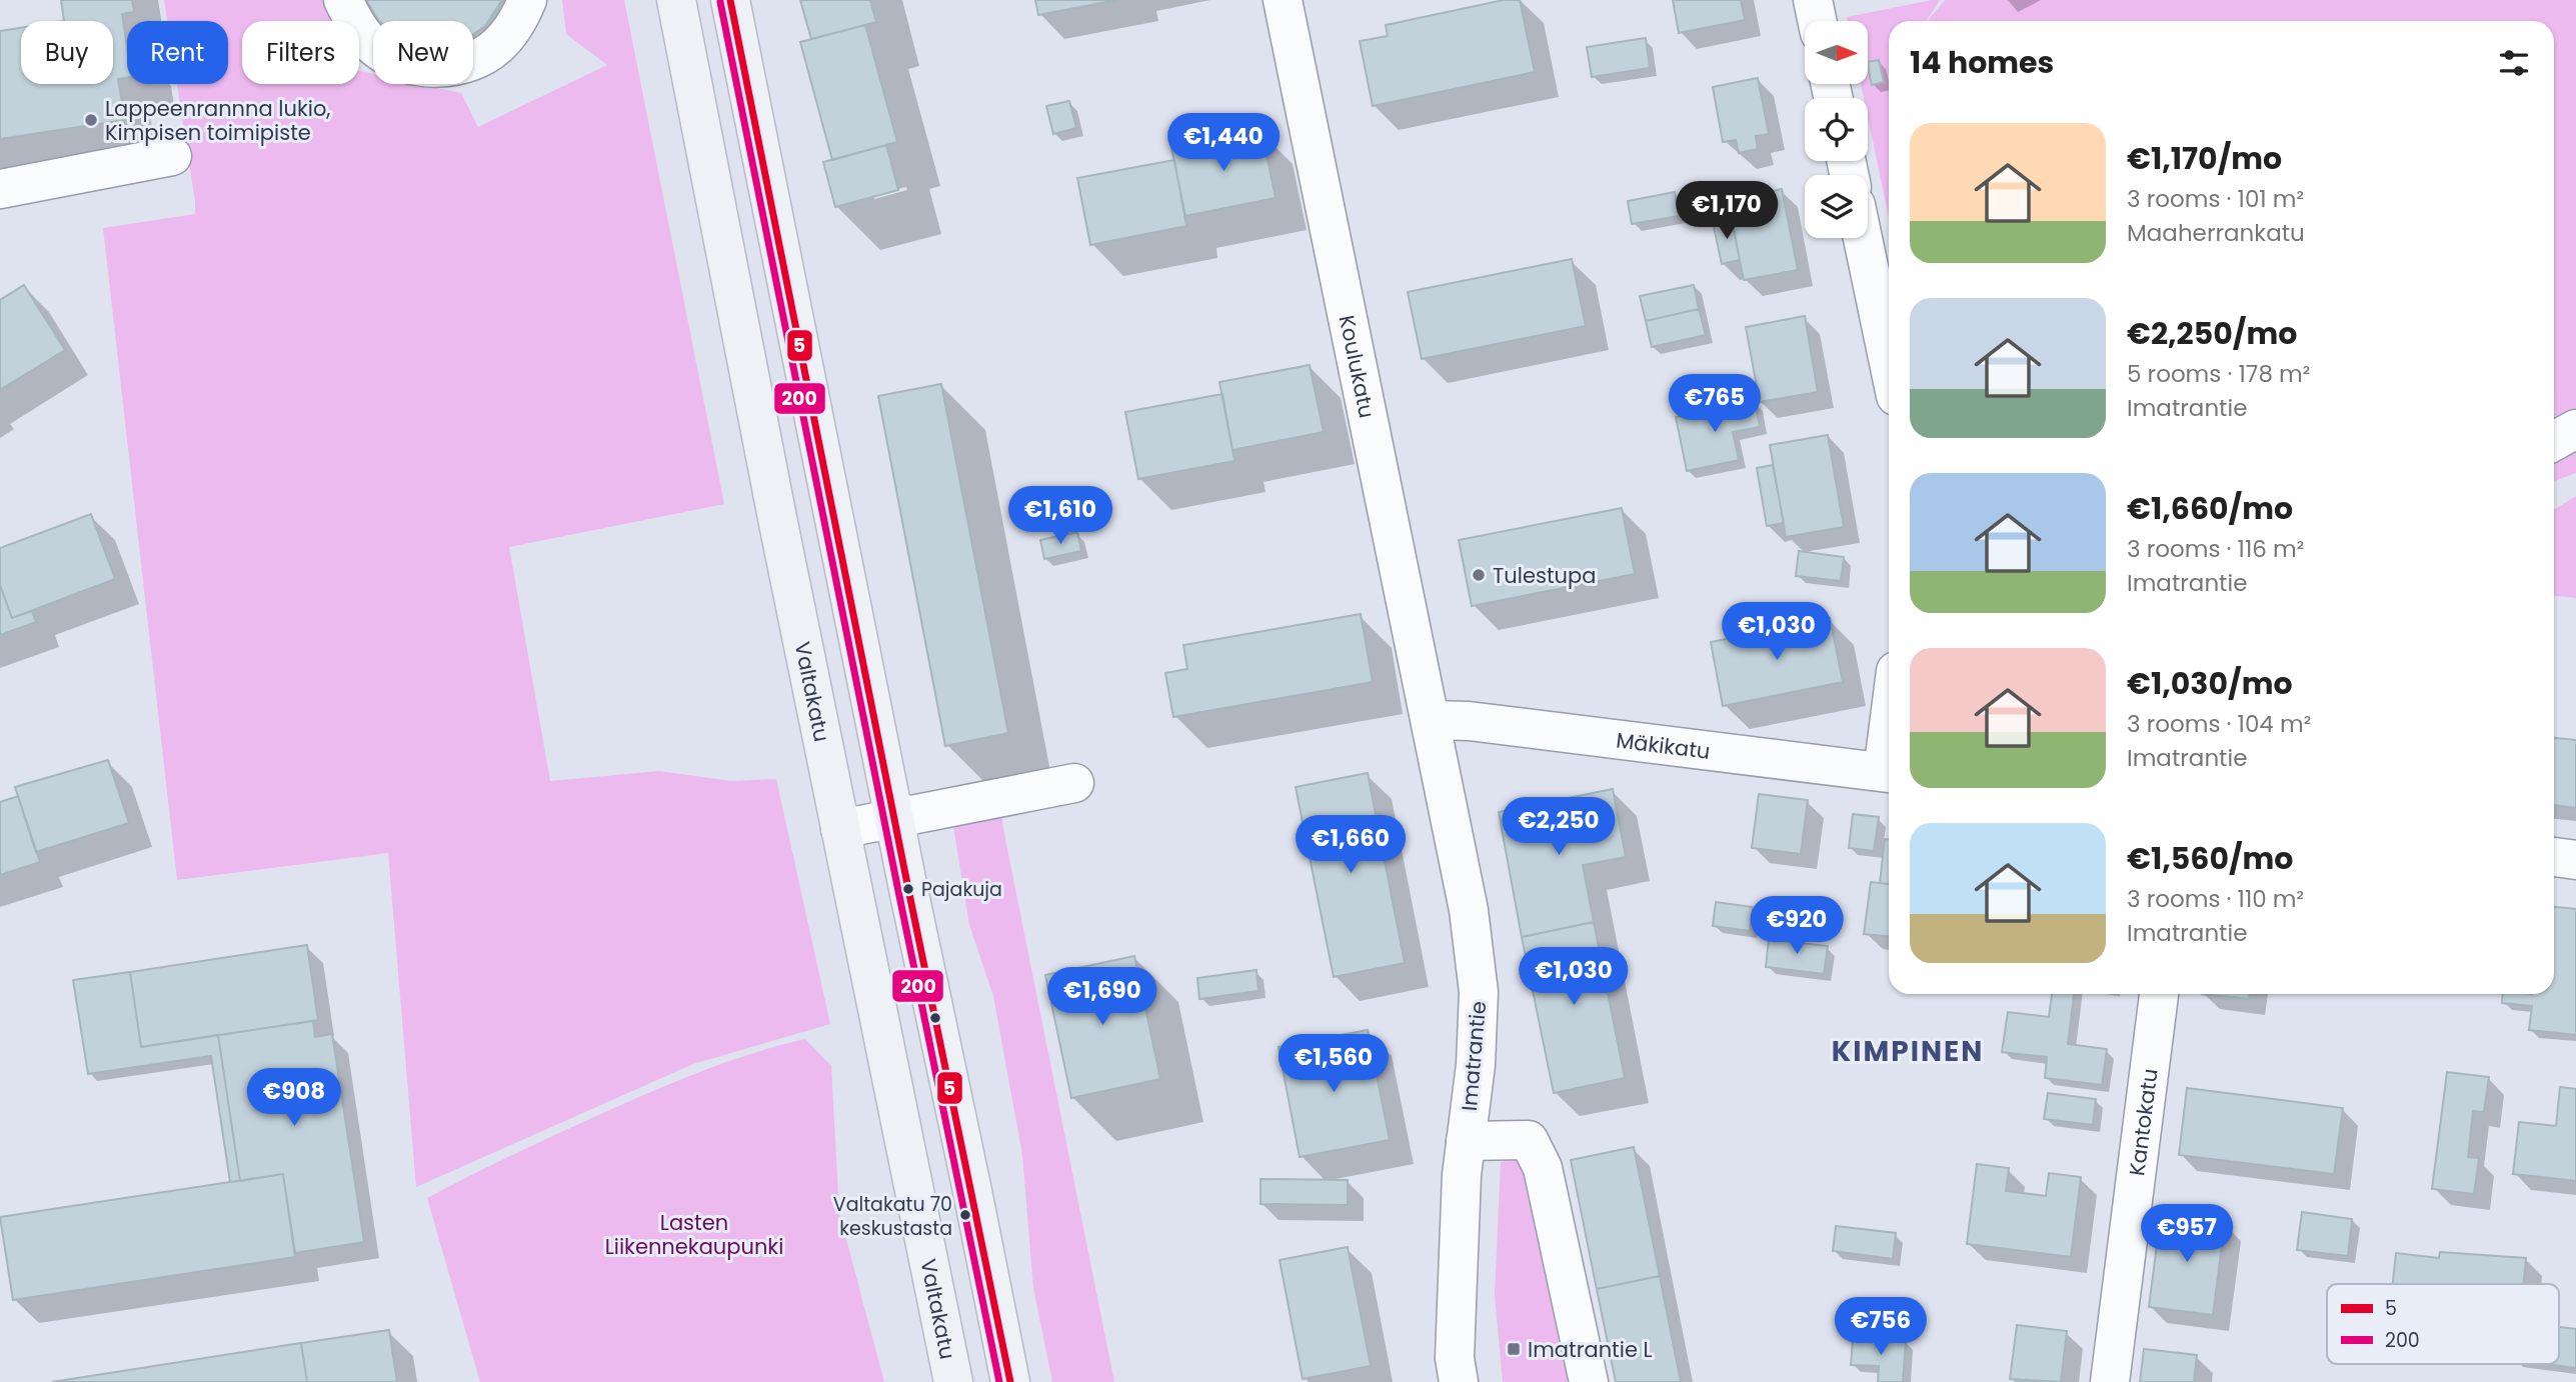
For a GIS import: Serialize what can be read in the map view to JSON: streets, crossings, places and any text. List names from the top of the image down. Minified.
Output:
{"streets":{"main road":["Valtakatu"],"street":["Koulukatu","Mäkikatu","Imatrantie","Kantokatu"]},"crossings":[["Koulukatu","Mäkikatu"],["Koulukatu","Imatrantie"],["Mäkikatu","Imatrantie"]],"districts":["KIMPINEN"],"parks":["Lasten Liikennekaupunki"],"places":{"other":["Lappeenrannna lukio, Kimpisen toimipiste","Tulestupa","Pajakuja","Valtakatu 70 keskustasta"],"transit":["Imatrantie L"]},"lines":["transit line 5","transit line 200"],"legend":["5","200"],"north":"right","page":{"chip":["Buy","Rent","Filters","New"],"heading":"14 homes","list":[{"name":"€1,170/mo","note":"3 rooms · 101 m² · Maaherrankatu"},{"name":"€2,250/mo","note":"5 rooms · 178 m² · Imatrantie"},{"name":"€1,660/mo","note":"3 rooms · 116 m² · Imatrantie"},{"name":"€1,030/mo","note":"3 rooms · 104 m² · Imatrantie"},{"name":"€1,560/mo","note":"3 rooms · 110 m² · Imatrantie"}],"price":["€1,440","€1,170","€765","€1,610","€1,030","€2,250","€1,660","€920","€1,030","€1,690","€1,560","€908","€957","€756"]}}
